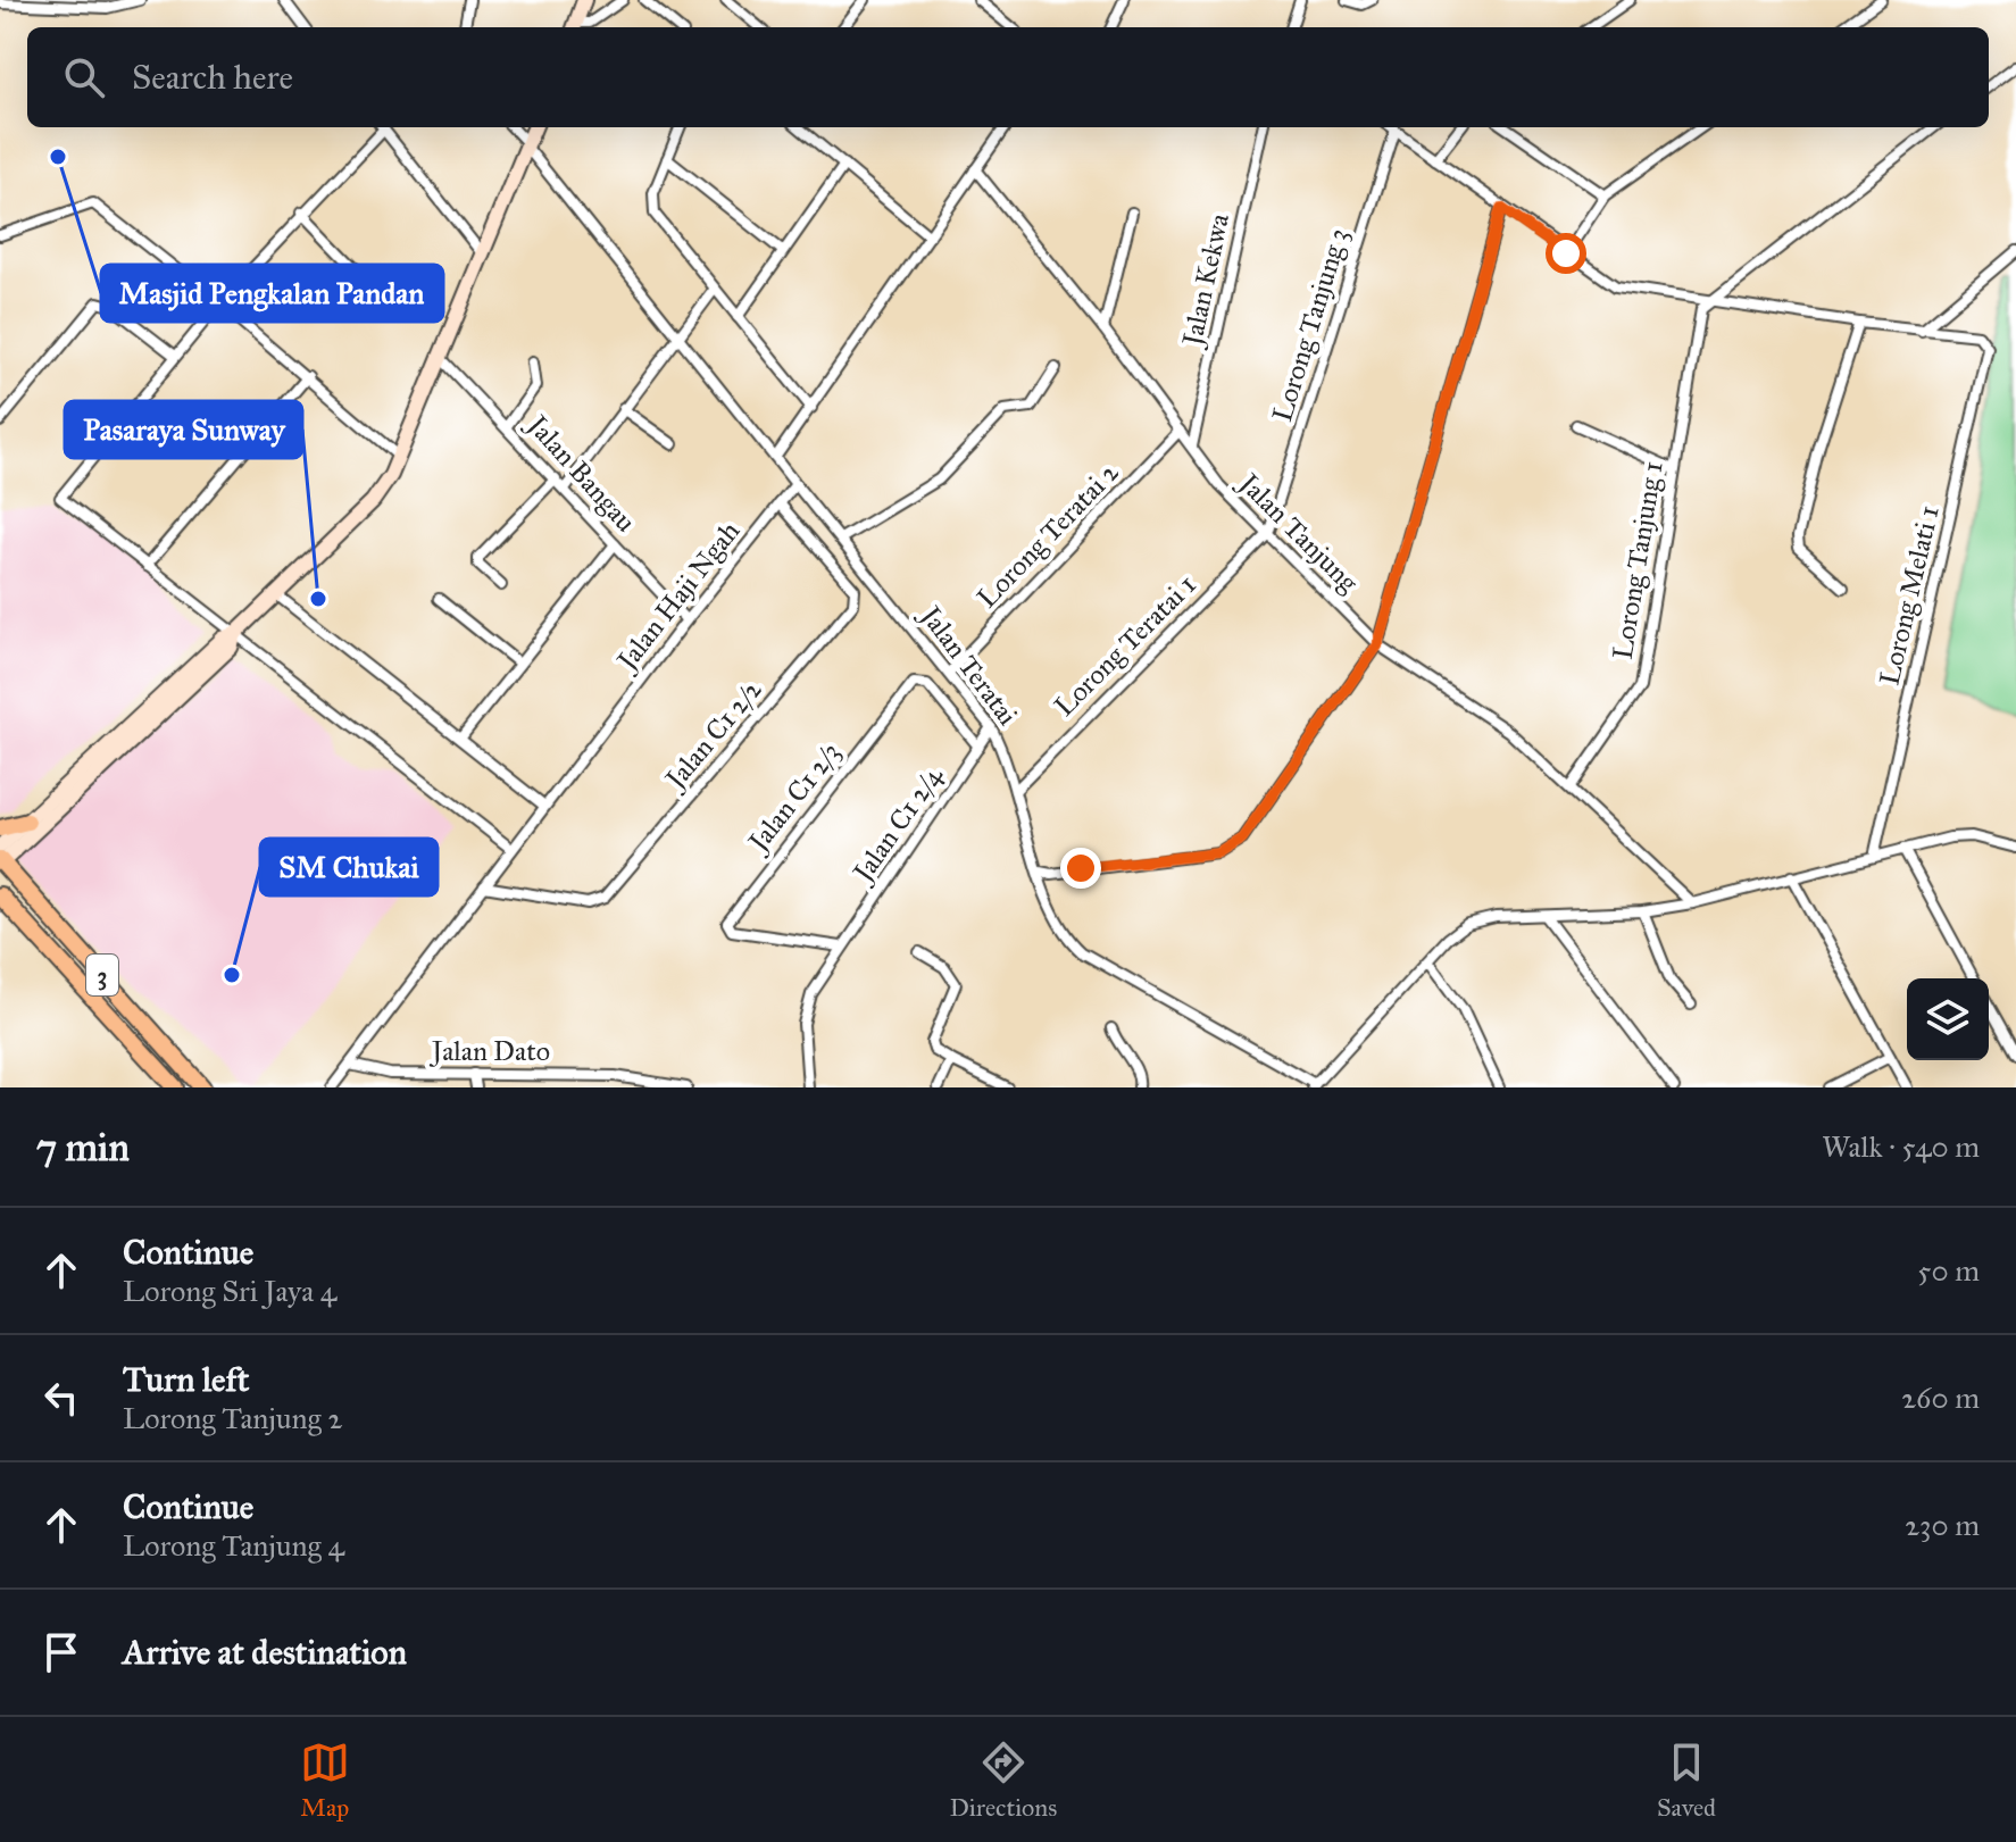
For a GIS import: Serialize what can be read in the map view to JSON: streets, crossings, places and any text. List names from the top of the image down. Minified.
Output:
{"streets":{"highway":["3"],"street":["Jalan Kekwa","Lorong Tanjung 3","Jalan Bangau","Jalan Tanjung","Lorong Teratai 2","Lorong Tanjung 1","Jalan Haji Ngah","Lorong Melati 1","Lorong Teratai 1","Jalan Teratai","Jalan C1 2/2","Jalan C1 2/3","Jalan C1 2/4","Jalan Dato"]},"crossings":[["Jalan Kekwa","Jalan Tanjung"],["Lorong Tanjung 3","Jalan Tanjung"],["Lorong Tanjung 3","Lorong Teratai 1"],["Jalan Bangau","Jalan Haji Ngah"],["Jalan Tanjung","Lorong Teratai 2"],["Jalan Tanjung","Lorong Tanjung 1"],["Jalan Tanjung","Lorong Teratai 1"],["Lorong Teratai 2","Jalan Teratai"],["Jalan Haji Ngah","Jalan Teratai"],["Jalan Haji Ngah","Jalan C1 2/2"],["Jalan Haji Ngah","Jalan Dato"],["Lorong Teratai 1","Jalan Teratai"],["Jalan Teratai","Jalan C1 2/4"],["Jalan C1 2/3","Jalan C1 2/4"]],"places":["Masjid Pengkalan Pandan","Pasaraya Sunway","SM Chukai"],"page":{"search":"Search here","heading":["7 min","Walk · 540 m"],"list":[["Continue","Lorong Sri Jaya 4","50 m"],["Turn left","Lorong Tanjung 2","260 m"],["Continue","Lorong Tanjung 4","230 m"],"Arrive at destination"],"nav":["Map","Directions","Saved"]}}
